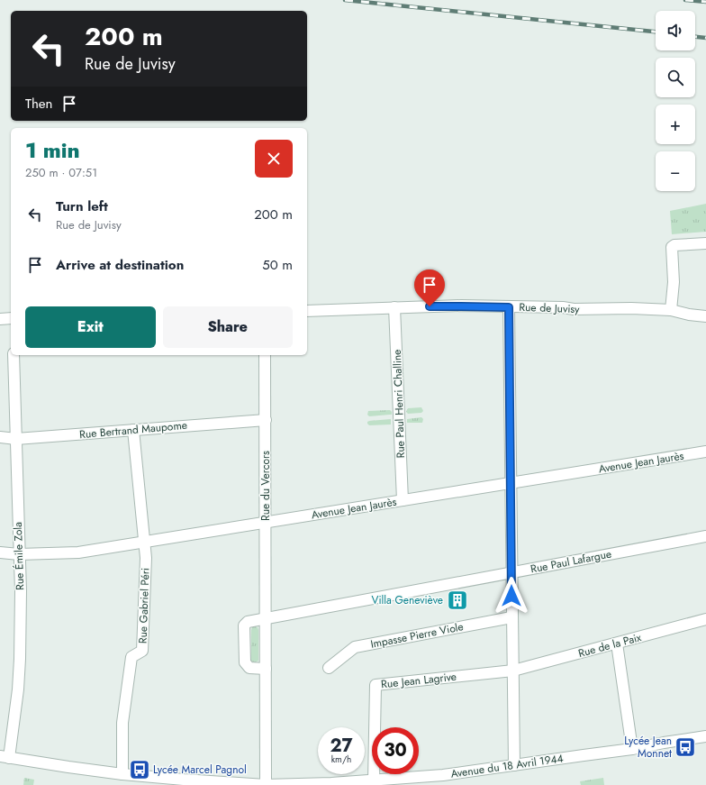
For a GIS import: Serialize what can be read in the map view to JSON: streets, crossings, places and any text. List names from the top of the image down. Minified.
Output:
{"streets":{"street":["Rue de Juvisy","Rue Paul Henri Challine","Rue Bertrand Maupome","Avenue Jean Jaurès","Rue du Vercors","Rue Émile Zola","Rue Paul Lafargue","Rue Gabriel Péri","Impasse Pierre Viole","Rue de la Paix","Rue Jean Lagrive","Avenue du 18 Avril 1944"]},"crossings":[["Rue de Juvisy","Rue Paul Henri Challine"],["Rue Paul Henri Challine","Avenue Jean Jaurès"],["Rue Bertrand Maupome","Rue du Vercors"],["Rue Bertrand Maupome","Rue Émile Zola"],["Rue Bertrand Maupome","Rue Gabriel Péri"],["Avenue Jean Jaurès","Rue du Vercors"],["Avenue Jean Jaurès","Rue Émile Zola"],["Avenue Jean Jaurès","Rue Gabriel Péri"],["Rue du Vercors","Rue Paul Lafargue"],["Rue du Vercors","Avenue du 18 Avril 1944"],["Rue Émile Zola","Avenue du 18 Avril 1944"],["Rue Gabriel Péri","Avenue du 18 Avril 1944"],["Rue de la Paix","Rue Jean Lagrive"],["Rue Jean Lagrive","Avenue du 18 Avril 1944"]],"places":{"building":["Villa Geneviève"],"bus stop":["Lycée Jean Monnet","Lycée Marcel Pagnol"]},"page":{"map_buttons":["+","−"],"turn":["200 m","Rue de Juvisy"],"then":"Then","heading":["1 min","250 m · 07:51"],"list":[{"name":"Turn left","note":"Rue de Juvisy","value":"200 m"},{"name":"Arrive at destination","value":"50 m"}],"buttons":["Exit","Share"],"speed":"27 km/h","limit":"30"}}
